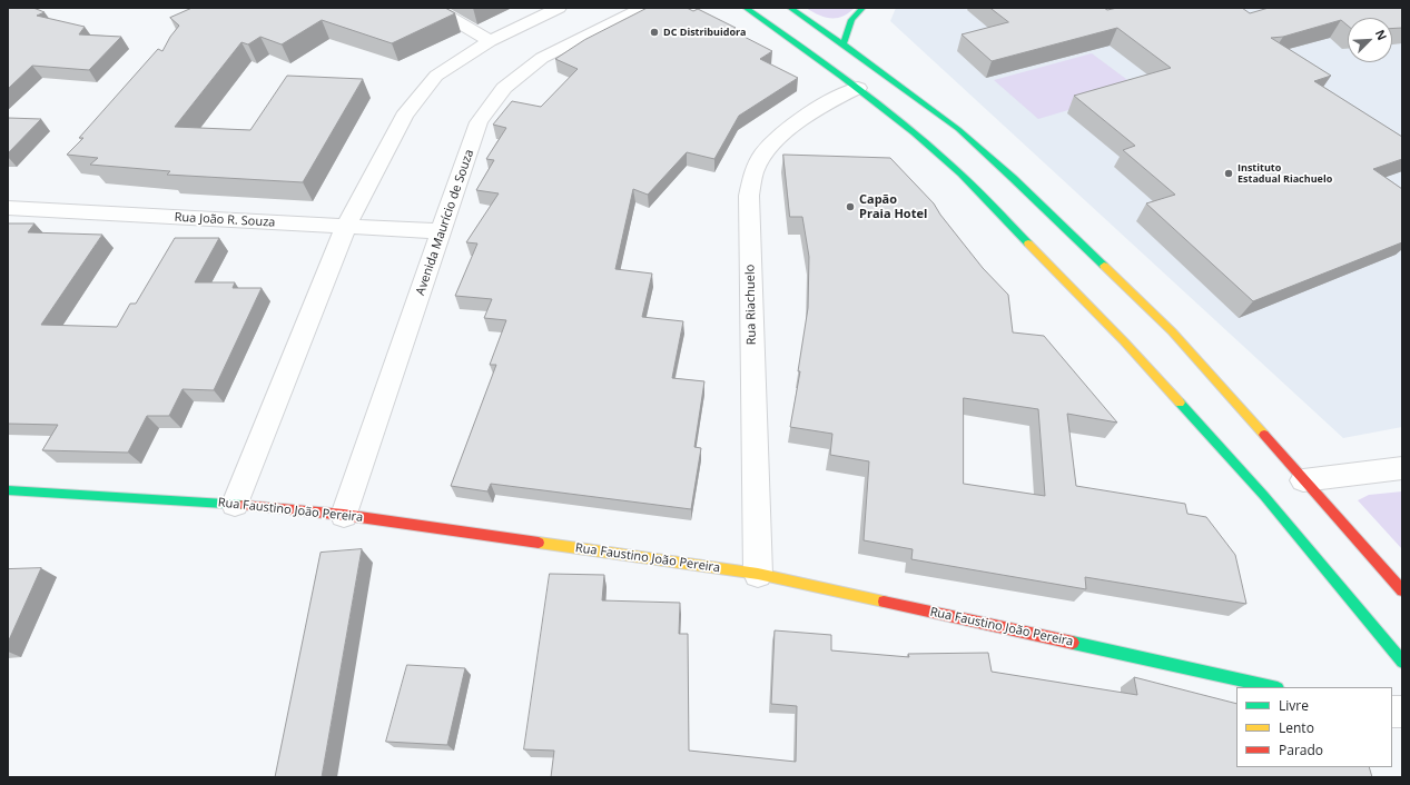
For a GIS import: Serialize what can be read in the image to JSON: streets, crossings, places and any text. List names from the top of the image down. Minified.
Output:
{"streets":{"main road":["Rua Faustino João Pereira"],"street":["Rua João R. Souza","Avenida Maurício de Souza","Rua Riachuelo"]},"crossings":[["Rua João R. Souza","Avenida Maurício de Souza"],["Avenida Maurício de Souza","Rua Faustino João Pereira"],["Rua Riachuelo","Rua Faustino João Pereira"]],"places":["DC Distribuidora","Instituto Estadual Riachuelo","Capão Praia Hotel"],"legend":["Livre","Lento","Parado"],"north":"top right"}
